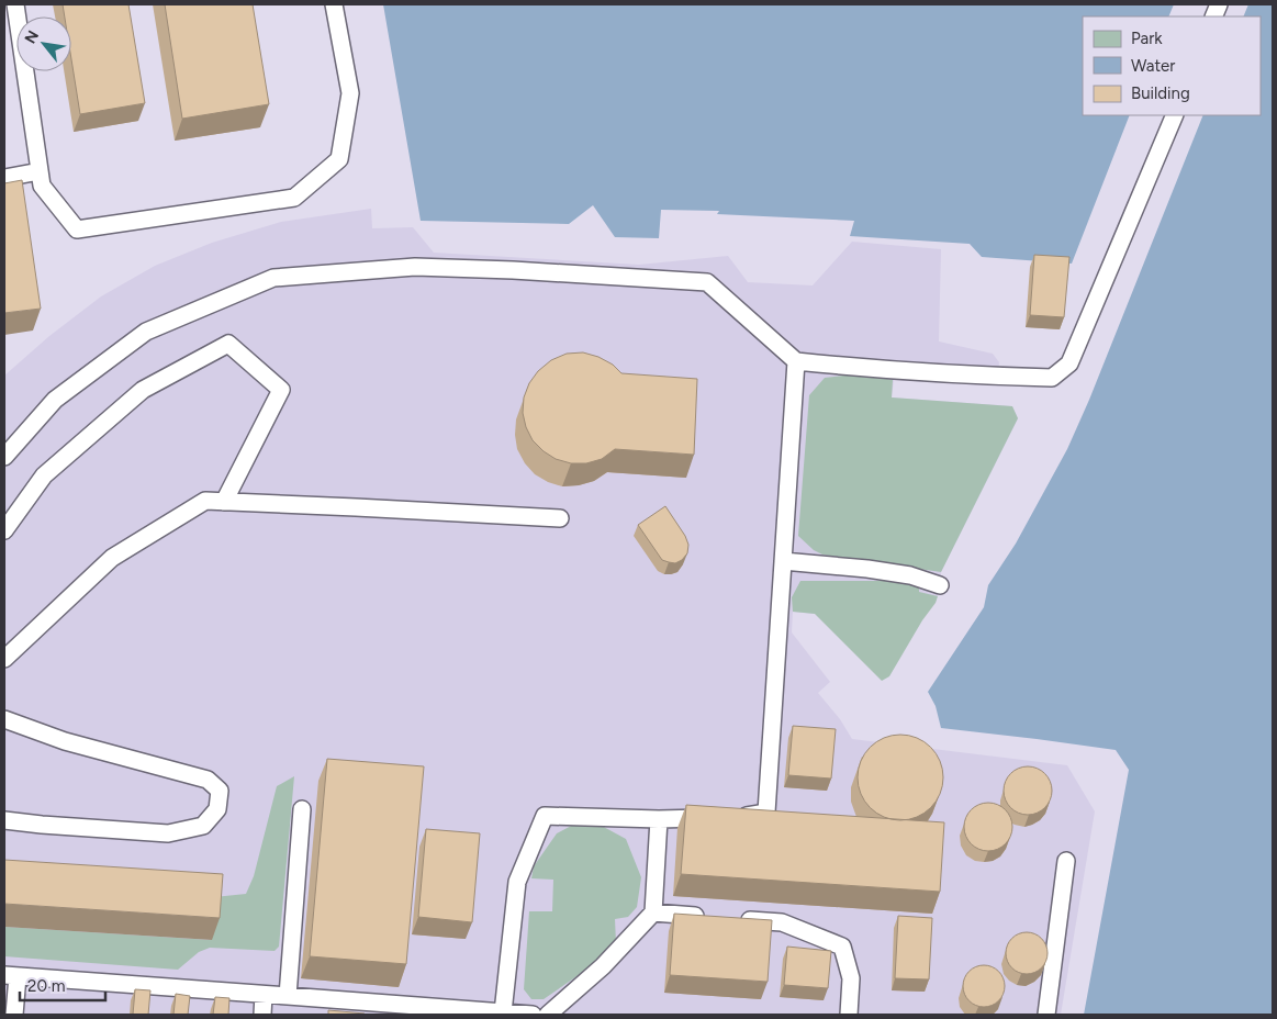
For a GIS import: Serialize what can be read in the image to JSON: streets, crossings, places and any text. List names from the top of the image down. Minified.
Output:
{"legend":["Park","Water","Building"],"scale_bar":"20 m","north":"top left"}
